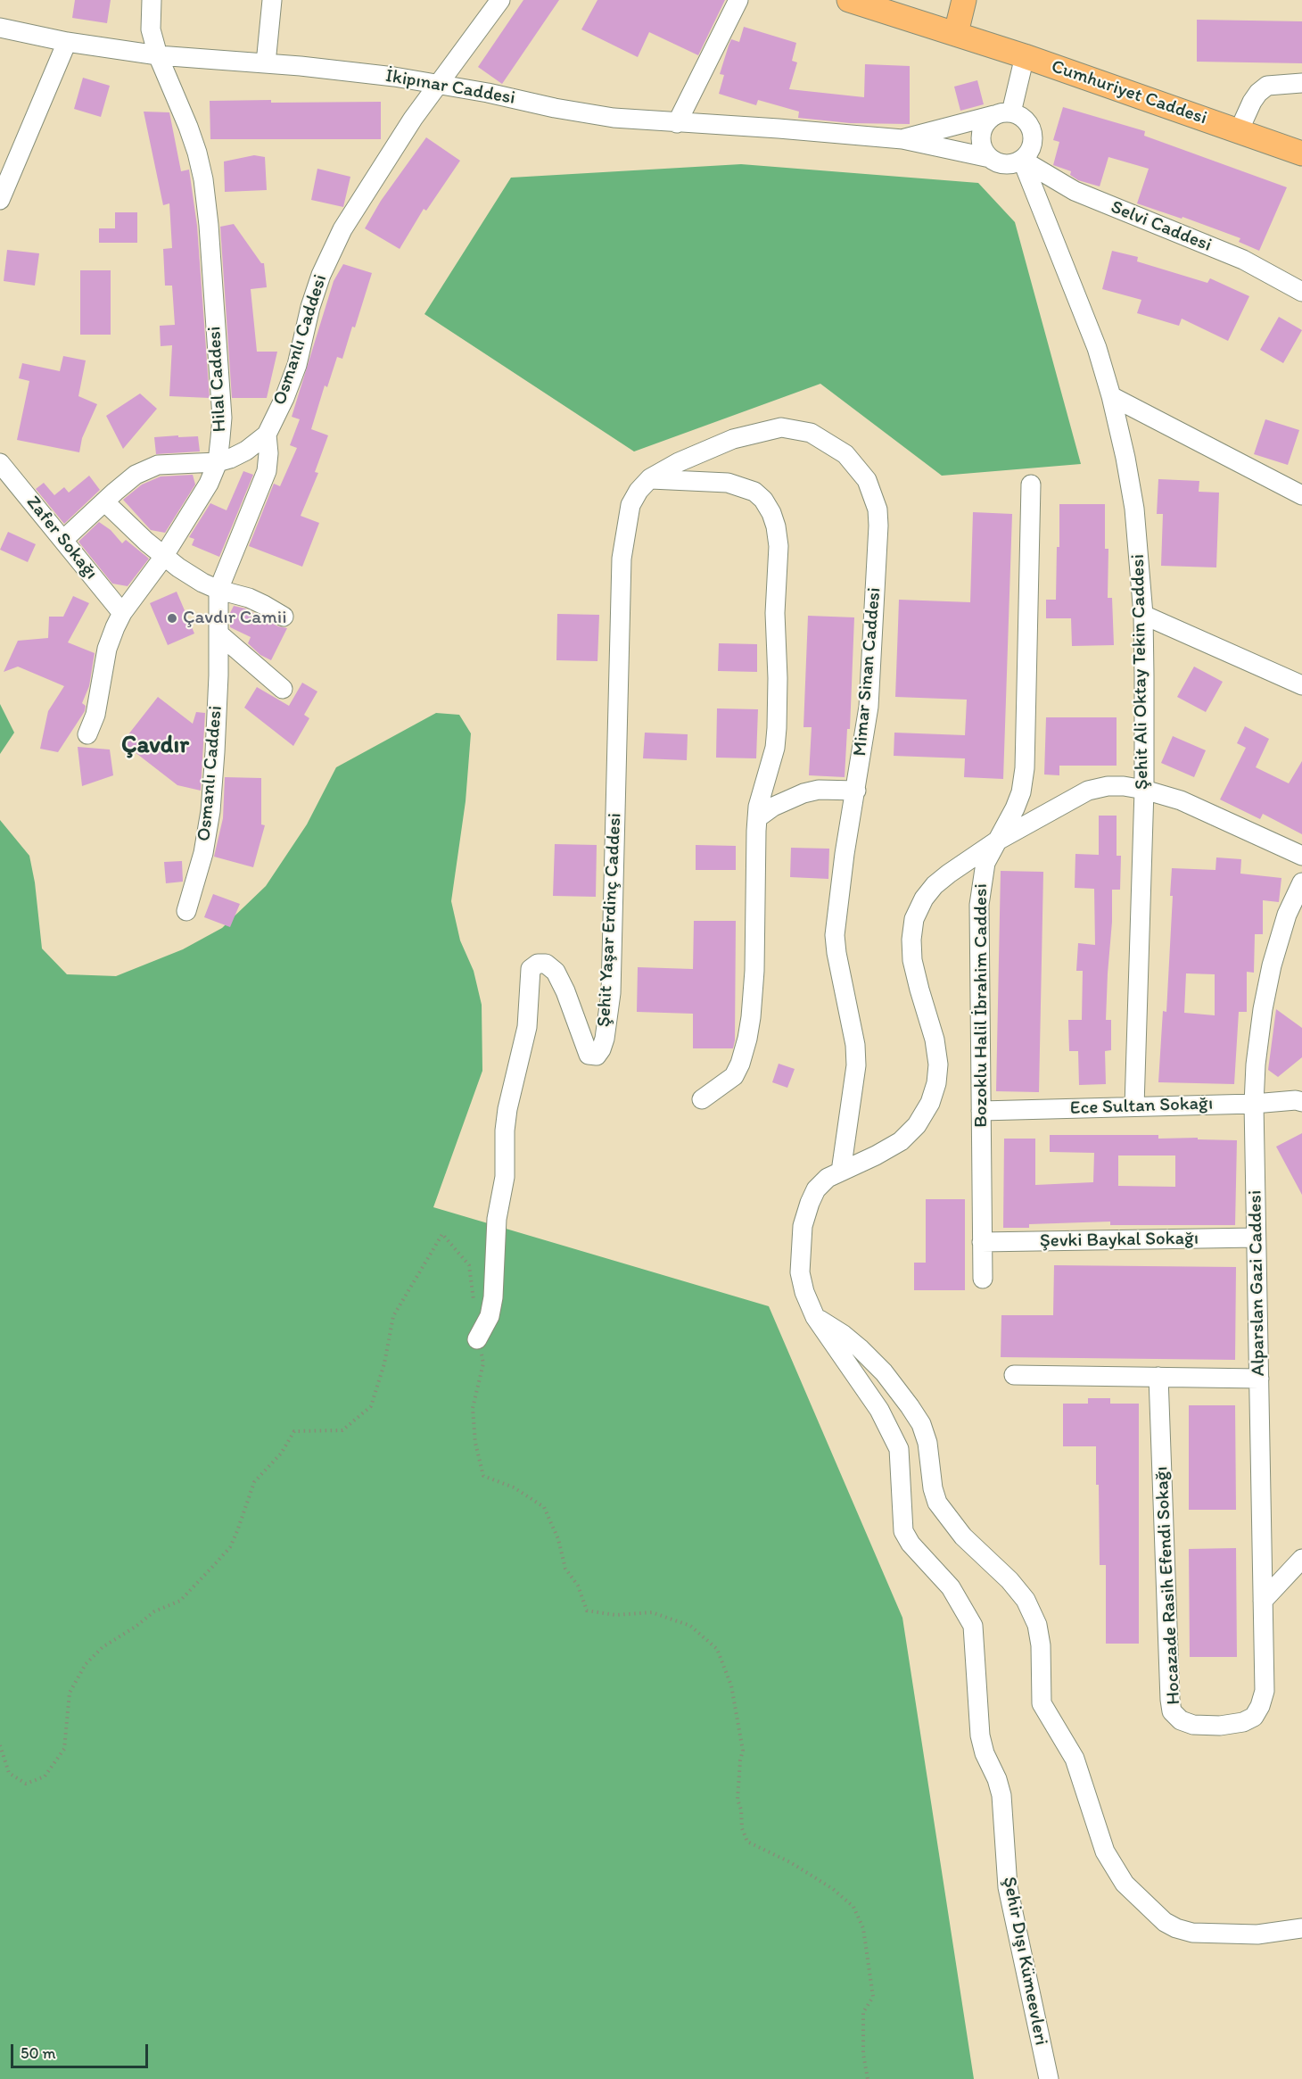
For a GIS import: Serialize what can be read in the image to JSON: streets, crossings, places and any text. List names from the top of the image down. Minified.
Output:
{"streets":{"main road":["Cumhuriyet Caddesi"],"street":["İkipınar Caddesi","Selvi Caddesi","Osmanlı Caddesi","Hilal Caddesi","Zafer Sokağı","Mimar Sinan Caddesi","Şehit Ali Oktay Tekin Caddesi","Şehit Yaşar Erdinç Caddesi","Bozoklu Halil İbrahim Caddesi","Ece Sultan Sokağı","Şevki Baykal Sokağı","Alparslan Gazi Caddesi","Hocazade Rasih Efendi Sokağı","Şehir Dışı Kümeevleri"]},"crossings":[["İkipınar Caddesi","Selvi Caddesi"],["İkipınar Caddesi","Osmanlı Caddesi"],["İkipınar Caddesi","Hilal Caddesi"],["İkipınar Caddesi","Şehit Ali Oktay Tekin Caddesi"],["Selvi Caddesi","Şehit Ali Oktay Tekin Caddesi"],["Hilal Caddesi","Zafer Sokağı"],["Mimar Sinan Caddesi","Şehit Yaşar Erdinç Caddesi"],["Mimar Sinan Caddesi","Şehir Dışı Kümeevleri"],["Şehit Ali Oktay Tekin Caddesi","Ece Sultan Sokağı"],["Şehit Ali Oktay Tekin Caddesi","Şehir Dışı Kümeevleri"],["Bozoklu Halil İbrahim Caddesi","Ece Sultan Sokağı"],["Bozoklu Halil İbrahim Caddesi","Şevki Baykal Sokağı"],["Bozoklu Halil İbrahim Caddesi","Şehir Dışı Kümeevleri"],["Ece Sultan Sokağı","Alparslan Gazi Caddesi"],["Şevki Baykal Sokağı","Alparslan Gazi Caddesi"],["Alparslan Gazi Caddesi","Hocazade Rasih Efendi Sokağı"]],"districts":["Çavdır"],"places":["Çavdır Camii"],"scale_bar":"50 m"}
